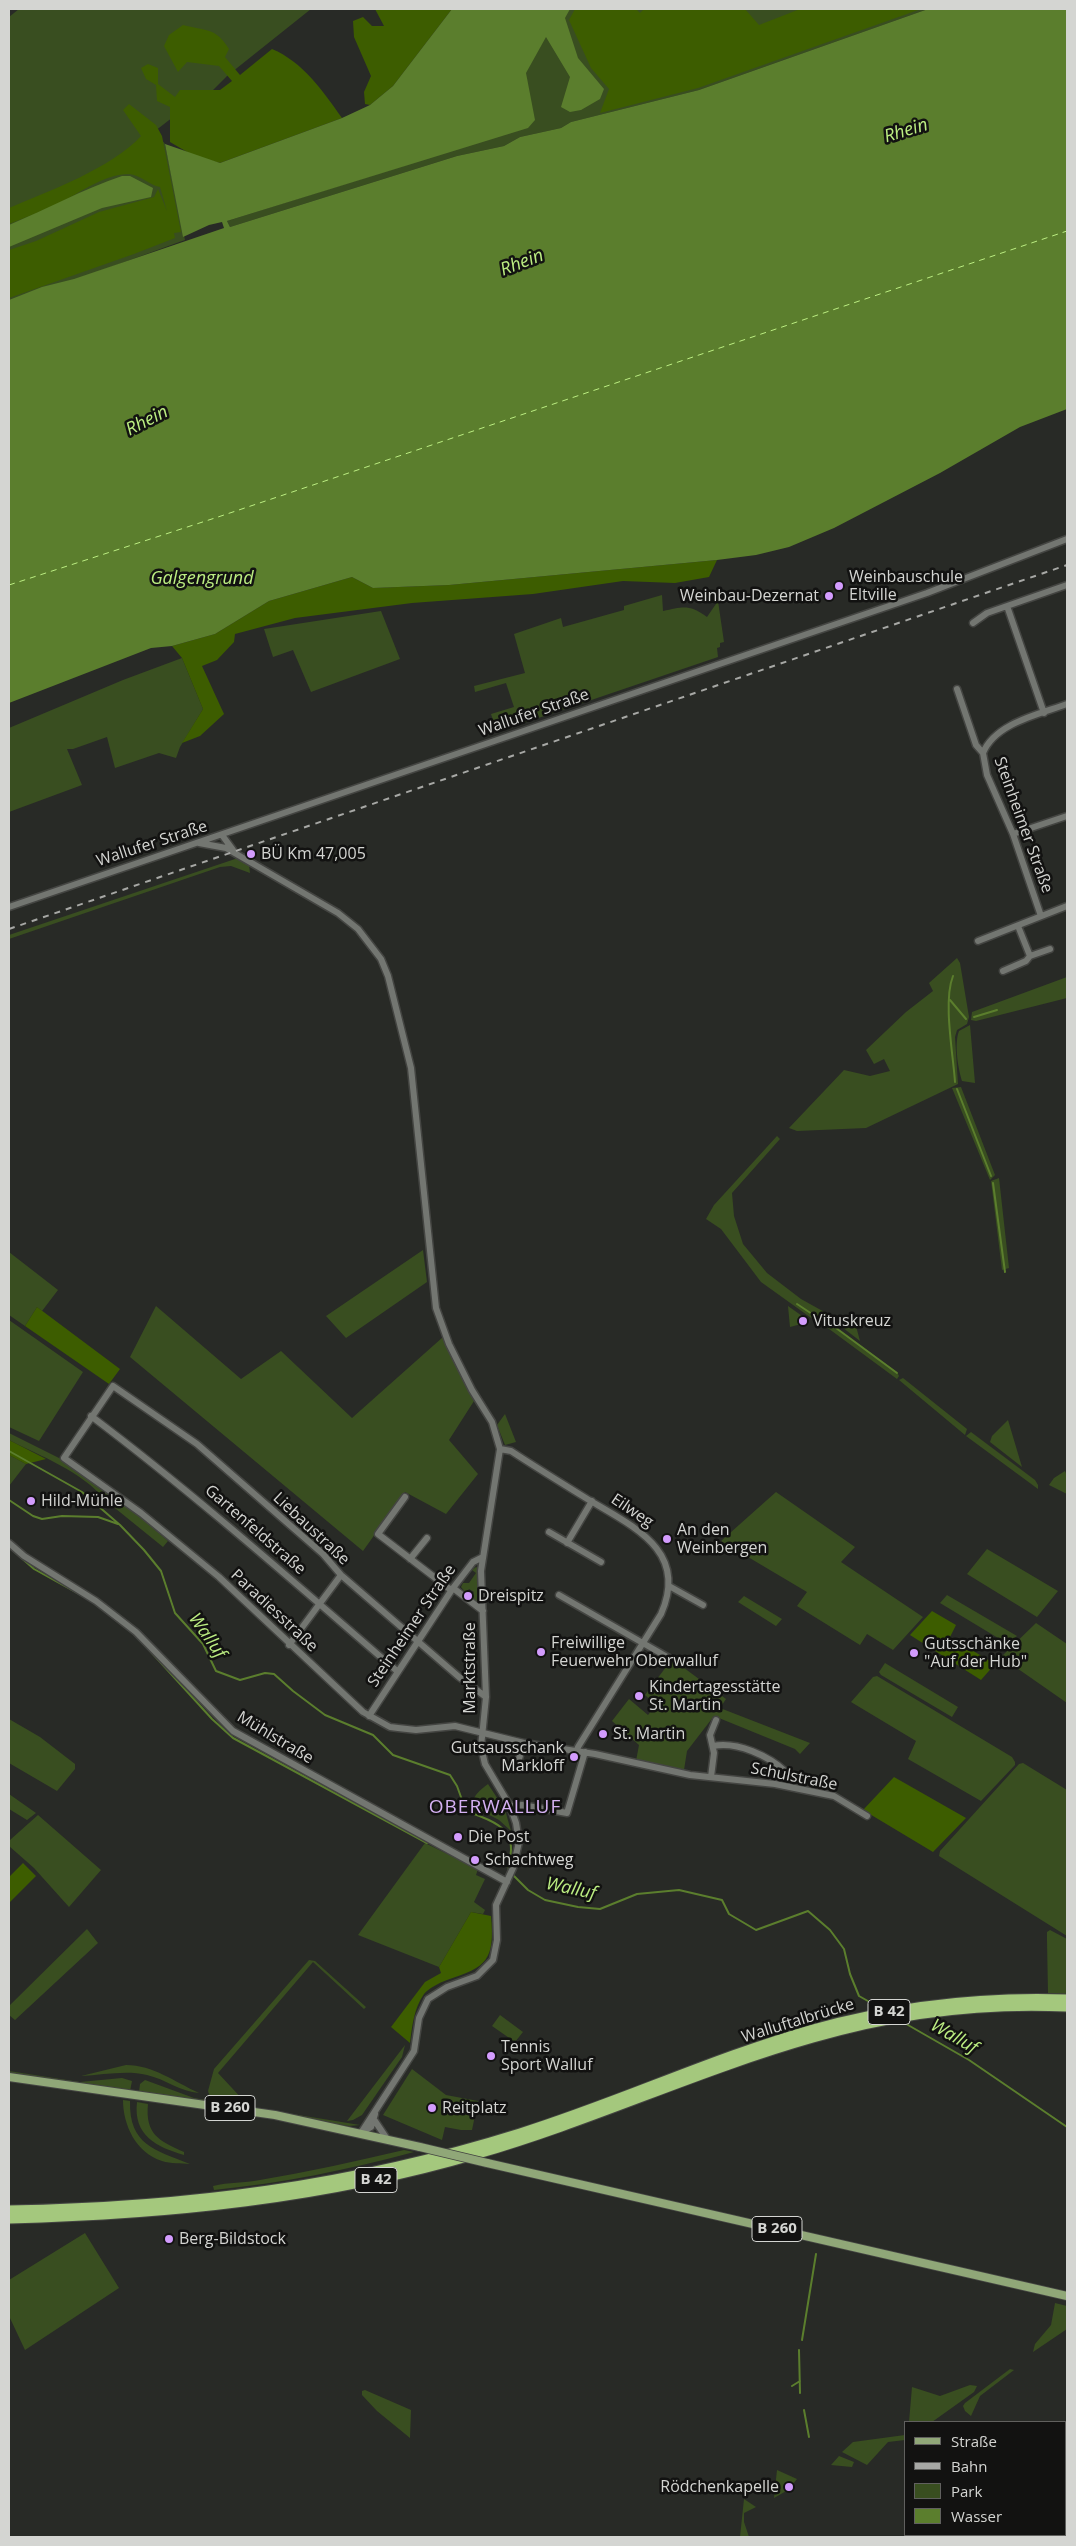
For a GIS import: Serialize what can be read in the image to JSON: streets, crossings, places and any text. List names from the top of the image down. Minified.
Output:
{"streets":{"highway":["B 42","Walluftalbrücke"],"main road":["B 260"],"street":["Wallufer Straße","Steinheimer Straße","Eilweg","Liebaustraße","Gartenfeldstraße","Paradiesstraße","Marktstraße","Mühlstraße","Schulstraße"]},"crossings":[["Steinheimer Straße","Liebaustraße"],["Steinheimer Straße","Gartenfeldstraße"],["Steinheimer Straße","Paradiesstraße"],["Steinheimer Straße","Marktstraße"],["Eilweg","Marktstraße"],["Eilweg","Schulstraße"],["Liebaustraße","Gartenfeldstraße"],["Liebaustraße","Paradiesstraße"],["Liebaustraße","Marktstraße"],["Gartenfeldstraße","Paradiesstraße"],["Paradiesstraße","Marktstraße"],["Paradiesstraße","Schulstraße"],["Marktstraße","Mühlstraße"],["Marktstraße","Schulstraße"],["B 42","Walluftalbrücke"]],"districts":["OBERWALLUF"],"water":["Rhein","Galgengrund","Walluf"],"places":["Weinbauschule Eltville","Weinbau-Dezernat","BÜ Km 47,005","Vituskreuz","Hild-Mühle","An den Weinbergen","Dreispitz","Freiwillige Feuerwehr Oberwalluf","Gutsschänke \"Auf der Hub\"","Kindertagesstätte St. Martin","St. Martin","Gutsausschank Markloff","Die Post","Schachtweg","Tennis Sport Walluf","Reitplatz","Berg-Bildstock","Rödchenkapelle"],"legend":["Straße","Bahn","Park","Wasser"]}
